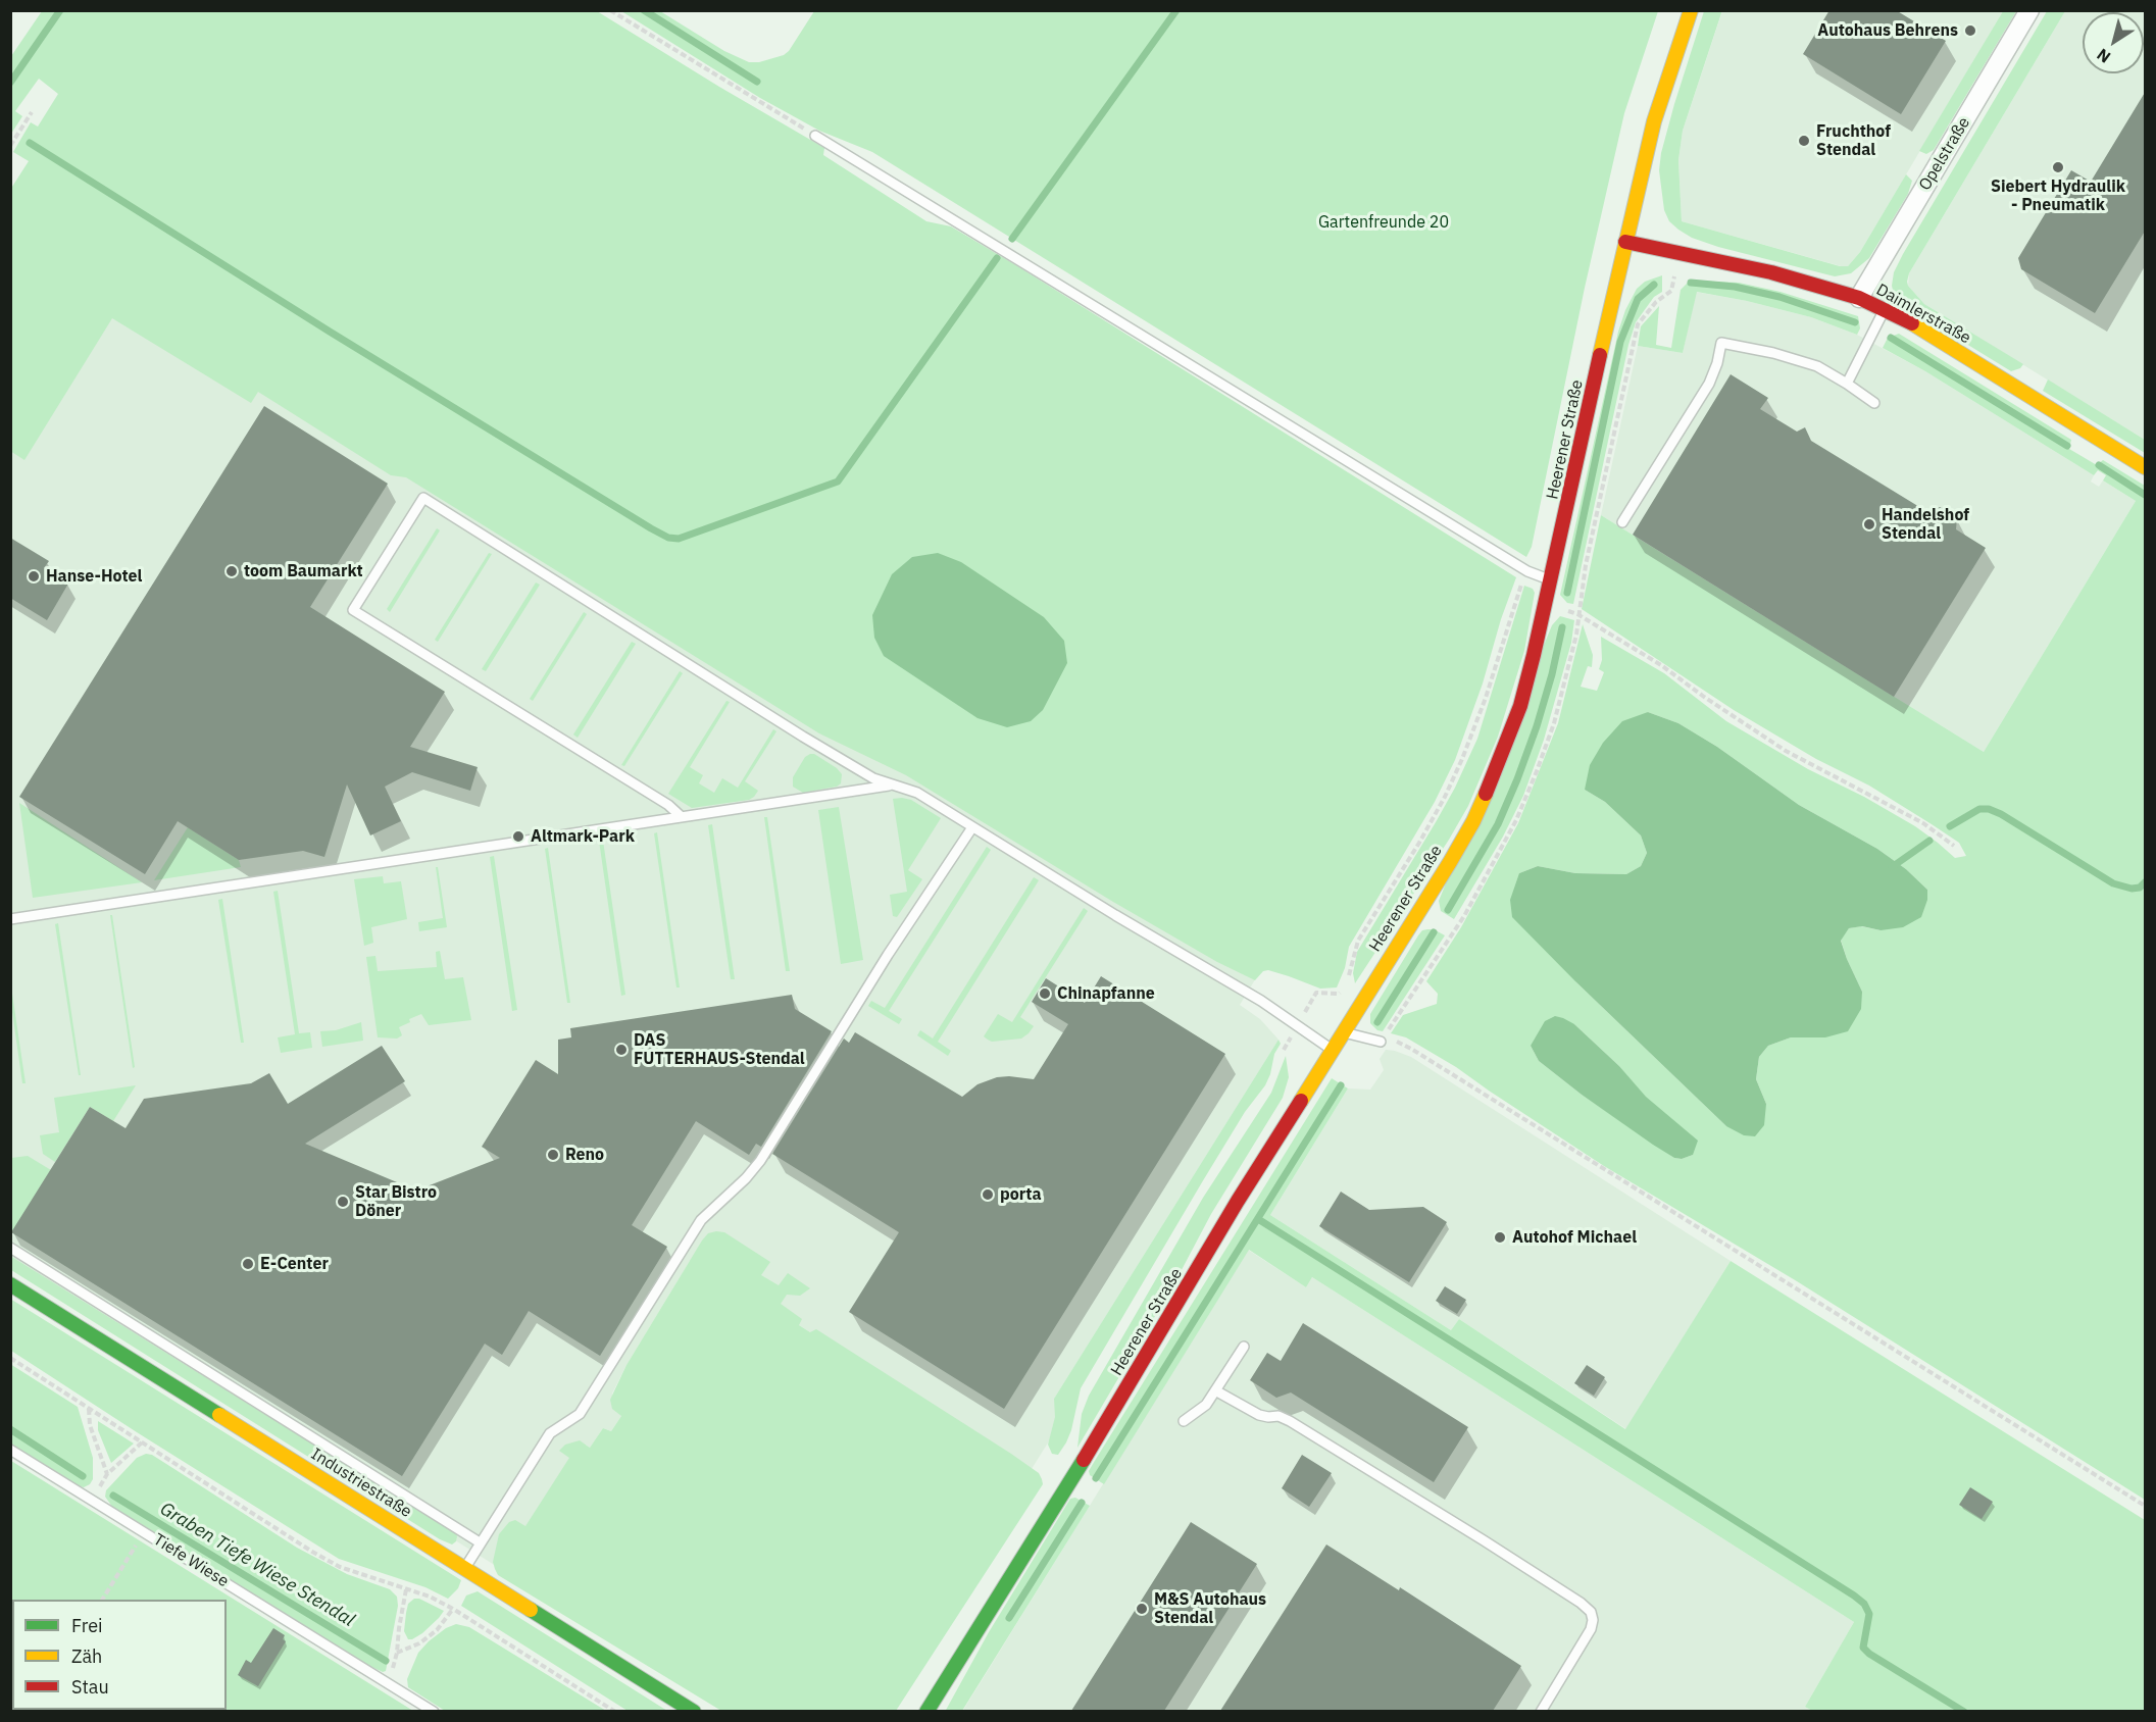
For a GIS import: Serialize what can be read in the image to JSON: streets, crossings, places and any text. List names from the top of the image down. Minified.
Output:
{"streets":{"main road":["Daimlerstraße","Heerener Straße","Industriestraße"],"street":["Opelstraße"],"lane":["Tiefe Wiese"]},"crossings":[["Opelstraße","Daimlerstraße"],["Daimlerstraße","Heerener Straße"]],"water":["Graben Tiefe Wiese Stendal"],"parks":["Gartenfreunde 20"],"places":["Autohaus Behrens","Fruchthof Stendal","Siebert Hydraulik - Pneumatik","Handelshof Stendal","toom Baumarkt","Hanse-Hotel","Altmark-Park","Chinapfanne","DAS FUTTERHAUS-Stendal","Reno","porta","Star Bistro Döner","Autohof Michael","E-Center","M&S Autohaus Stendal"],"legend":["Frei","Zäh","Stau"],"north":"bottom left"}
